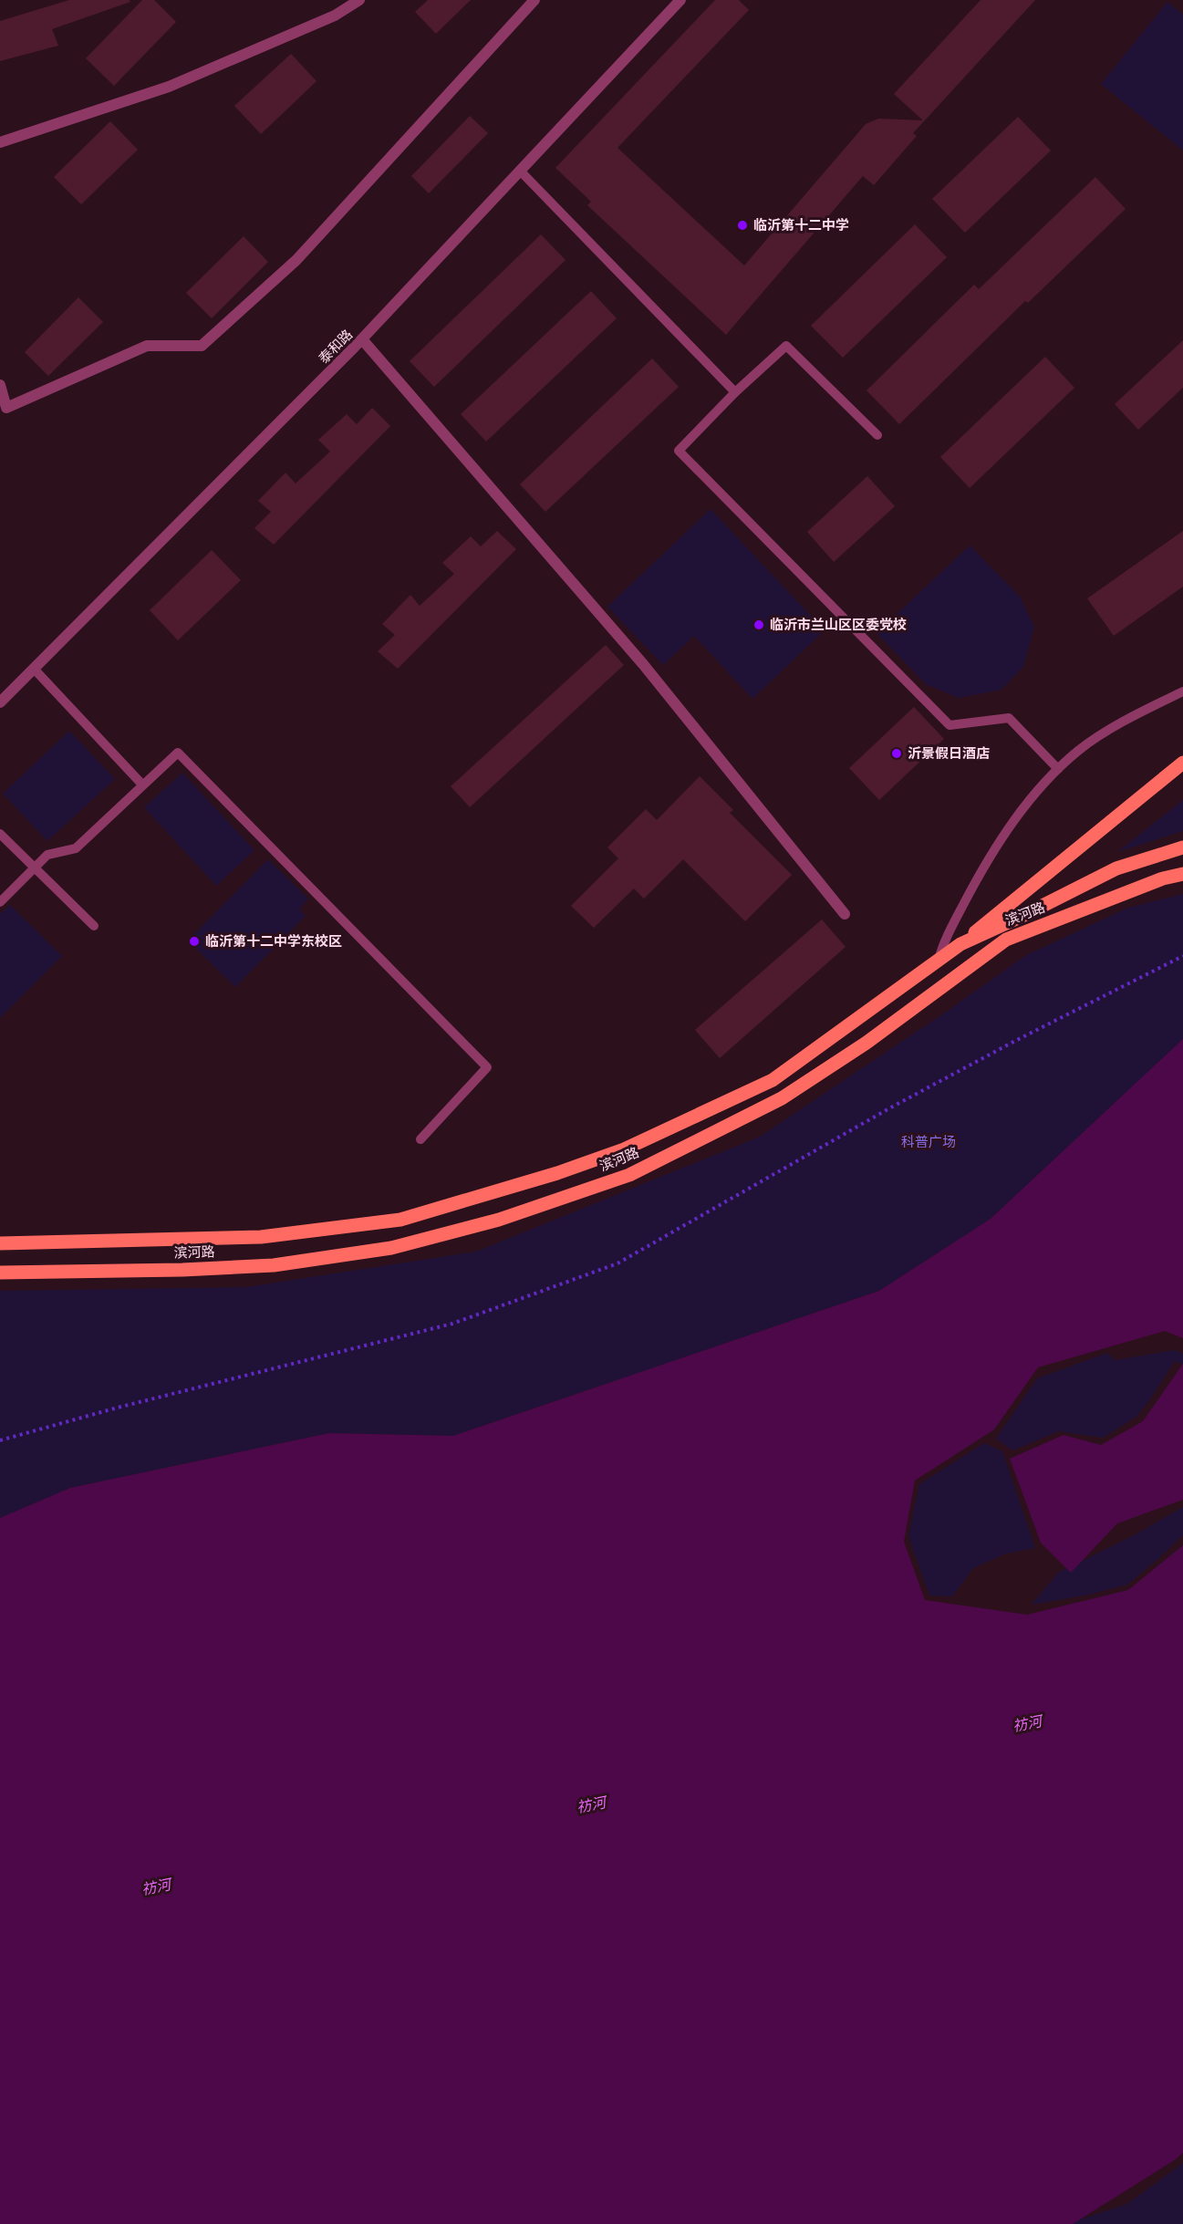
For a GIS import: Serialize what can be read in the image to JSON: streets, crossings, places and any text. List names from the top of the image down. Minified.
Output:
{"streets":{"main road":["滨河路"],"street":["泰和路"]},"water":["祊河"],"parks":["科普广场"],"places":["临沂第十二中学","临沂市兰山区区委党校","沂景假日酒店","临沂第十二中学东校区"]}
